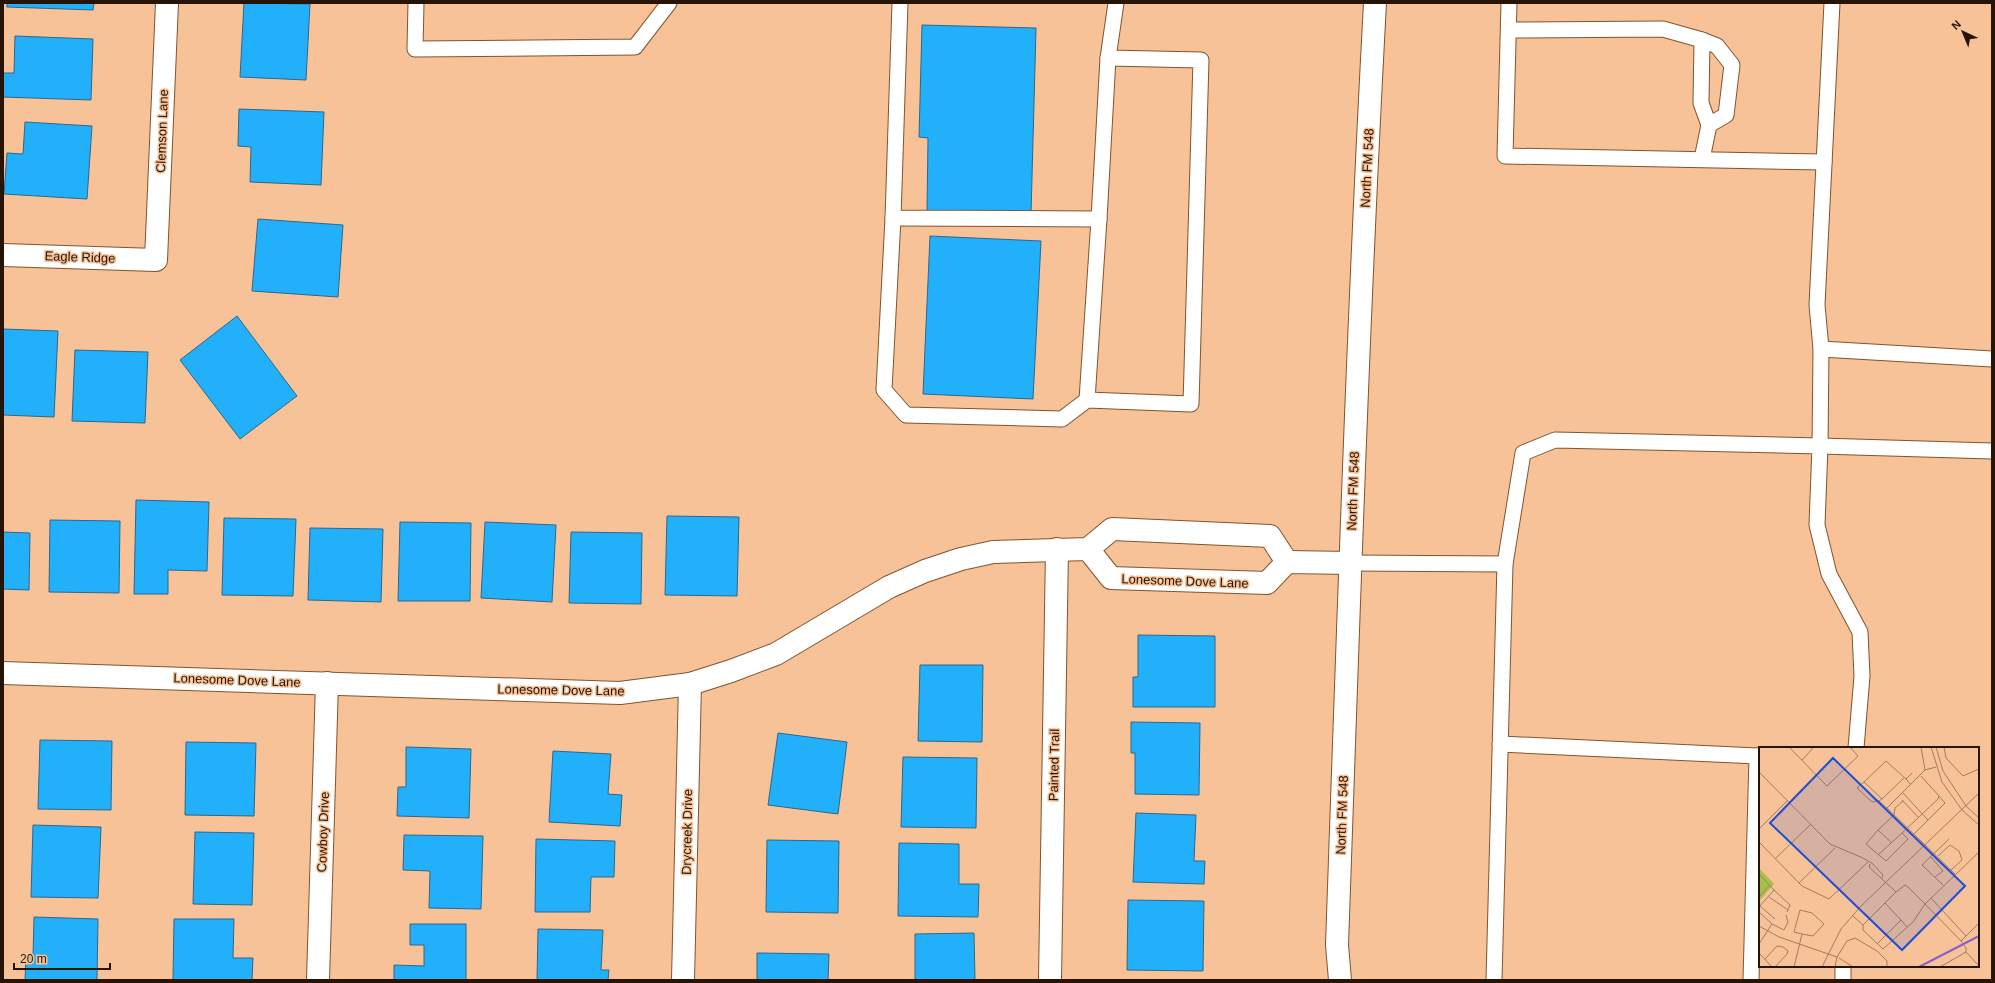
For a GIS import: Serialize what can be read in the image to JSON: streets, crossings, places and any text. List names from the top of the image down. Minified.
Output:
{"streets":{"street":["Clemson Lane","North FM 548","Eagle Ridge","Lonesome Dove Lane","Painted Trail","Cowboy Drive","Drycreek Drive"]},"crossings":[["Clemson Lane","Eagle Ridge"],["Lonesome Dove Lane","Painted Trail"],["Lonesome Dove Lane","Cowboy Drive"],["Lonesome Dove Lane","Drycreek Drive"]],"scale_bar":"20 m","north":"top left"}
